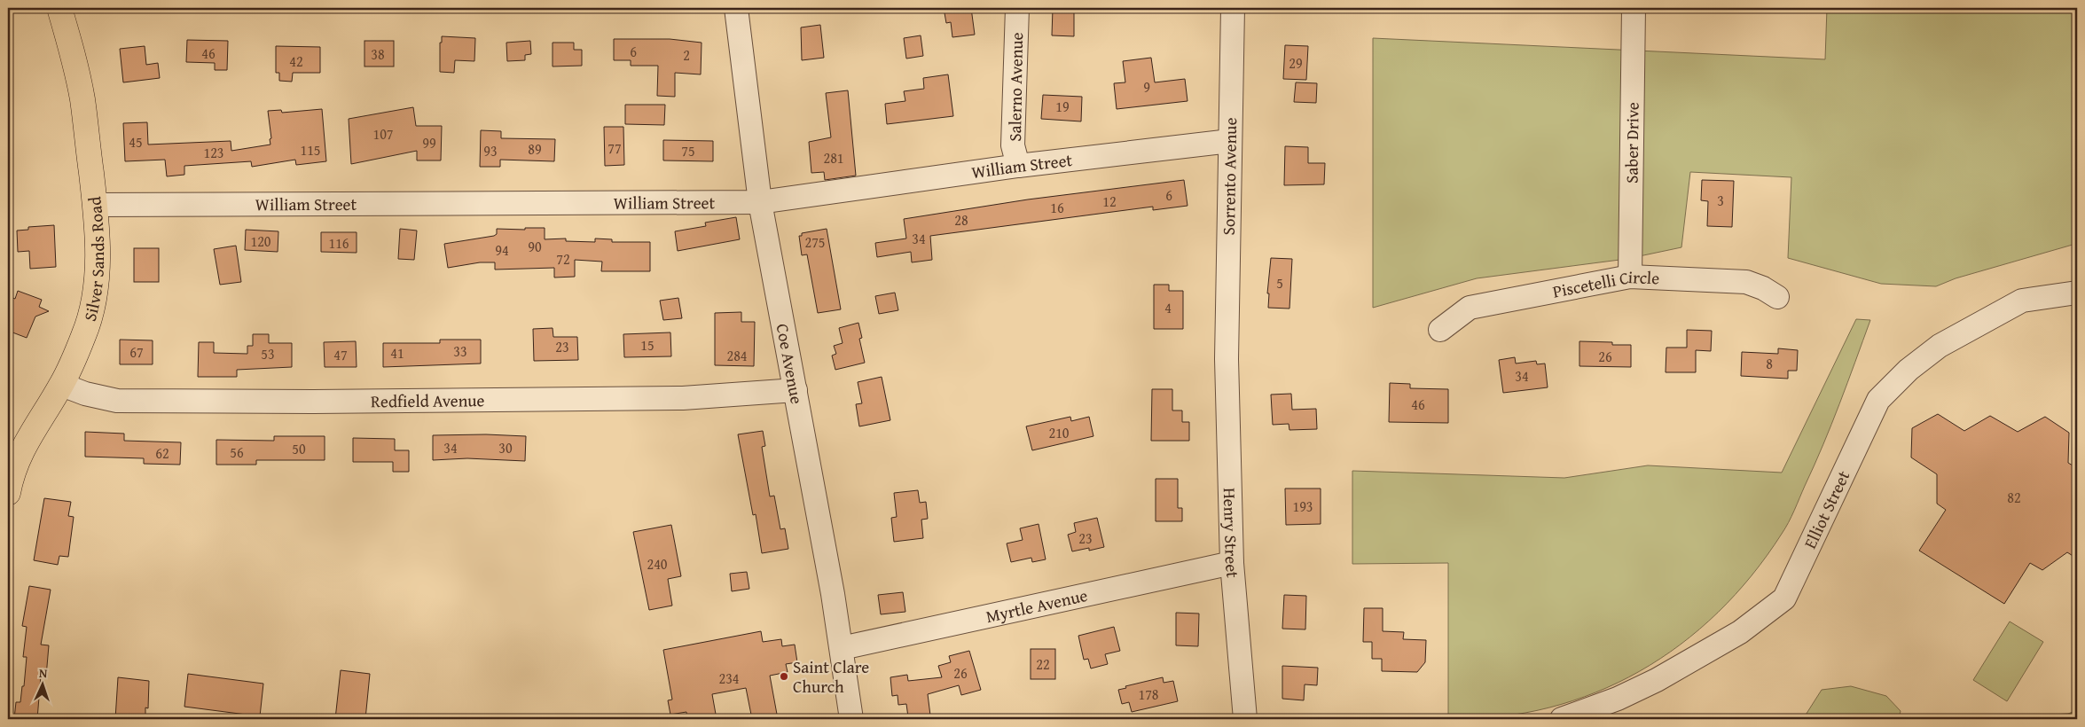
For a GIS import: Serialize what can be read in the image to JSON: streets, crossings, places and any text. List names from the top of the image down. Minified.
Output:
{"streets":{"main road":["Silver Sands Road"],"street":["Salerno Avenue","Saber Drive","William Street","Sorrento Avenue","Piscetelli Circle","Coe Avenue","Redfield Avenue","Elliot Street","Henry Street","Myrtle Avenue"]},"crossings":[["Salerno Avenue","William Street"],["Saber Drive","Piscetelli Circle"],["William Street","Sorrento Avenue"],["William Street","Silver Sands Road"],["William Street","Coe Avenue"],["Sorrento Avenue","Henry Street"],["Silver Sands Road","Redfield Avenue"],["Coe Avenue","Redfield Avenue"],["Coe Avenue","Myrtle Avenue"],["Henry Street","Myrtle Avenue"]],"places":["Saint Clare Church"],"house_numbers":["6","46","38","2","42","29","9","19","107","45","99","77","89","115","93","75","123","281","6","3","12","16","28","34","120","275","116","90","94","72","5","4","15","23","33","67","41","53","47","284","26","8","34","46","210","34","30","50","56","62","82","193","23","240","22","26","234","178"],"north":"top"}
